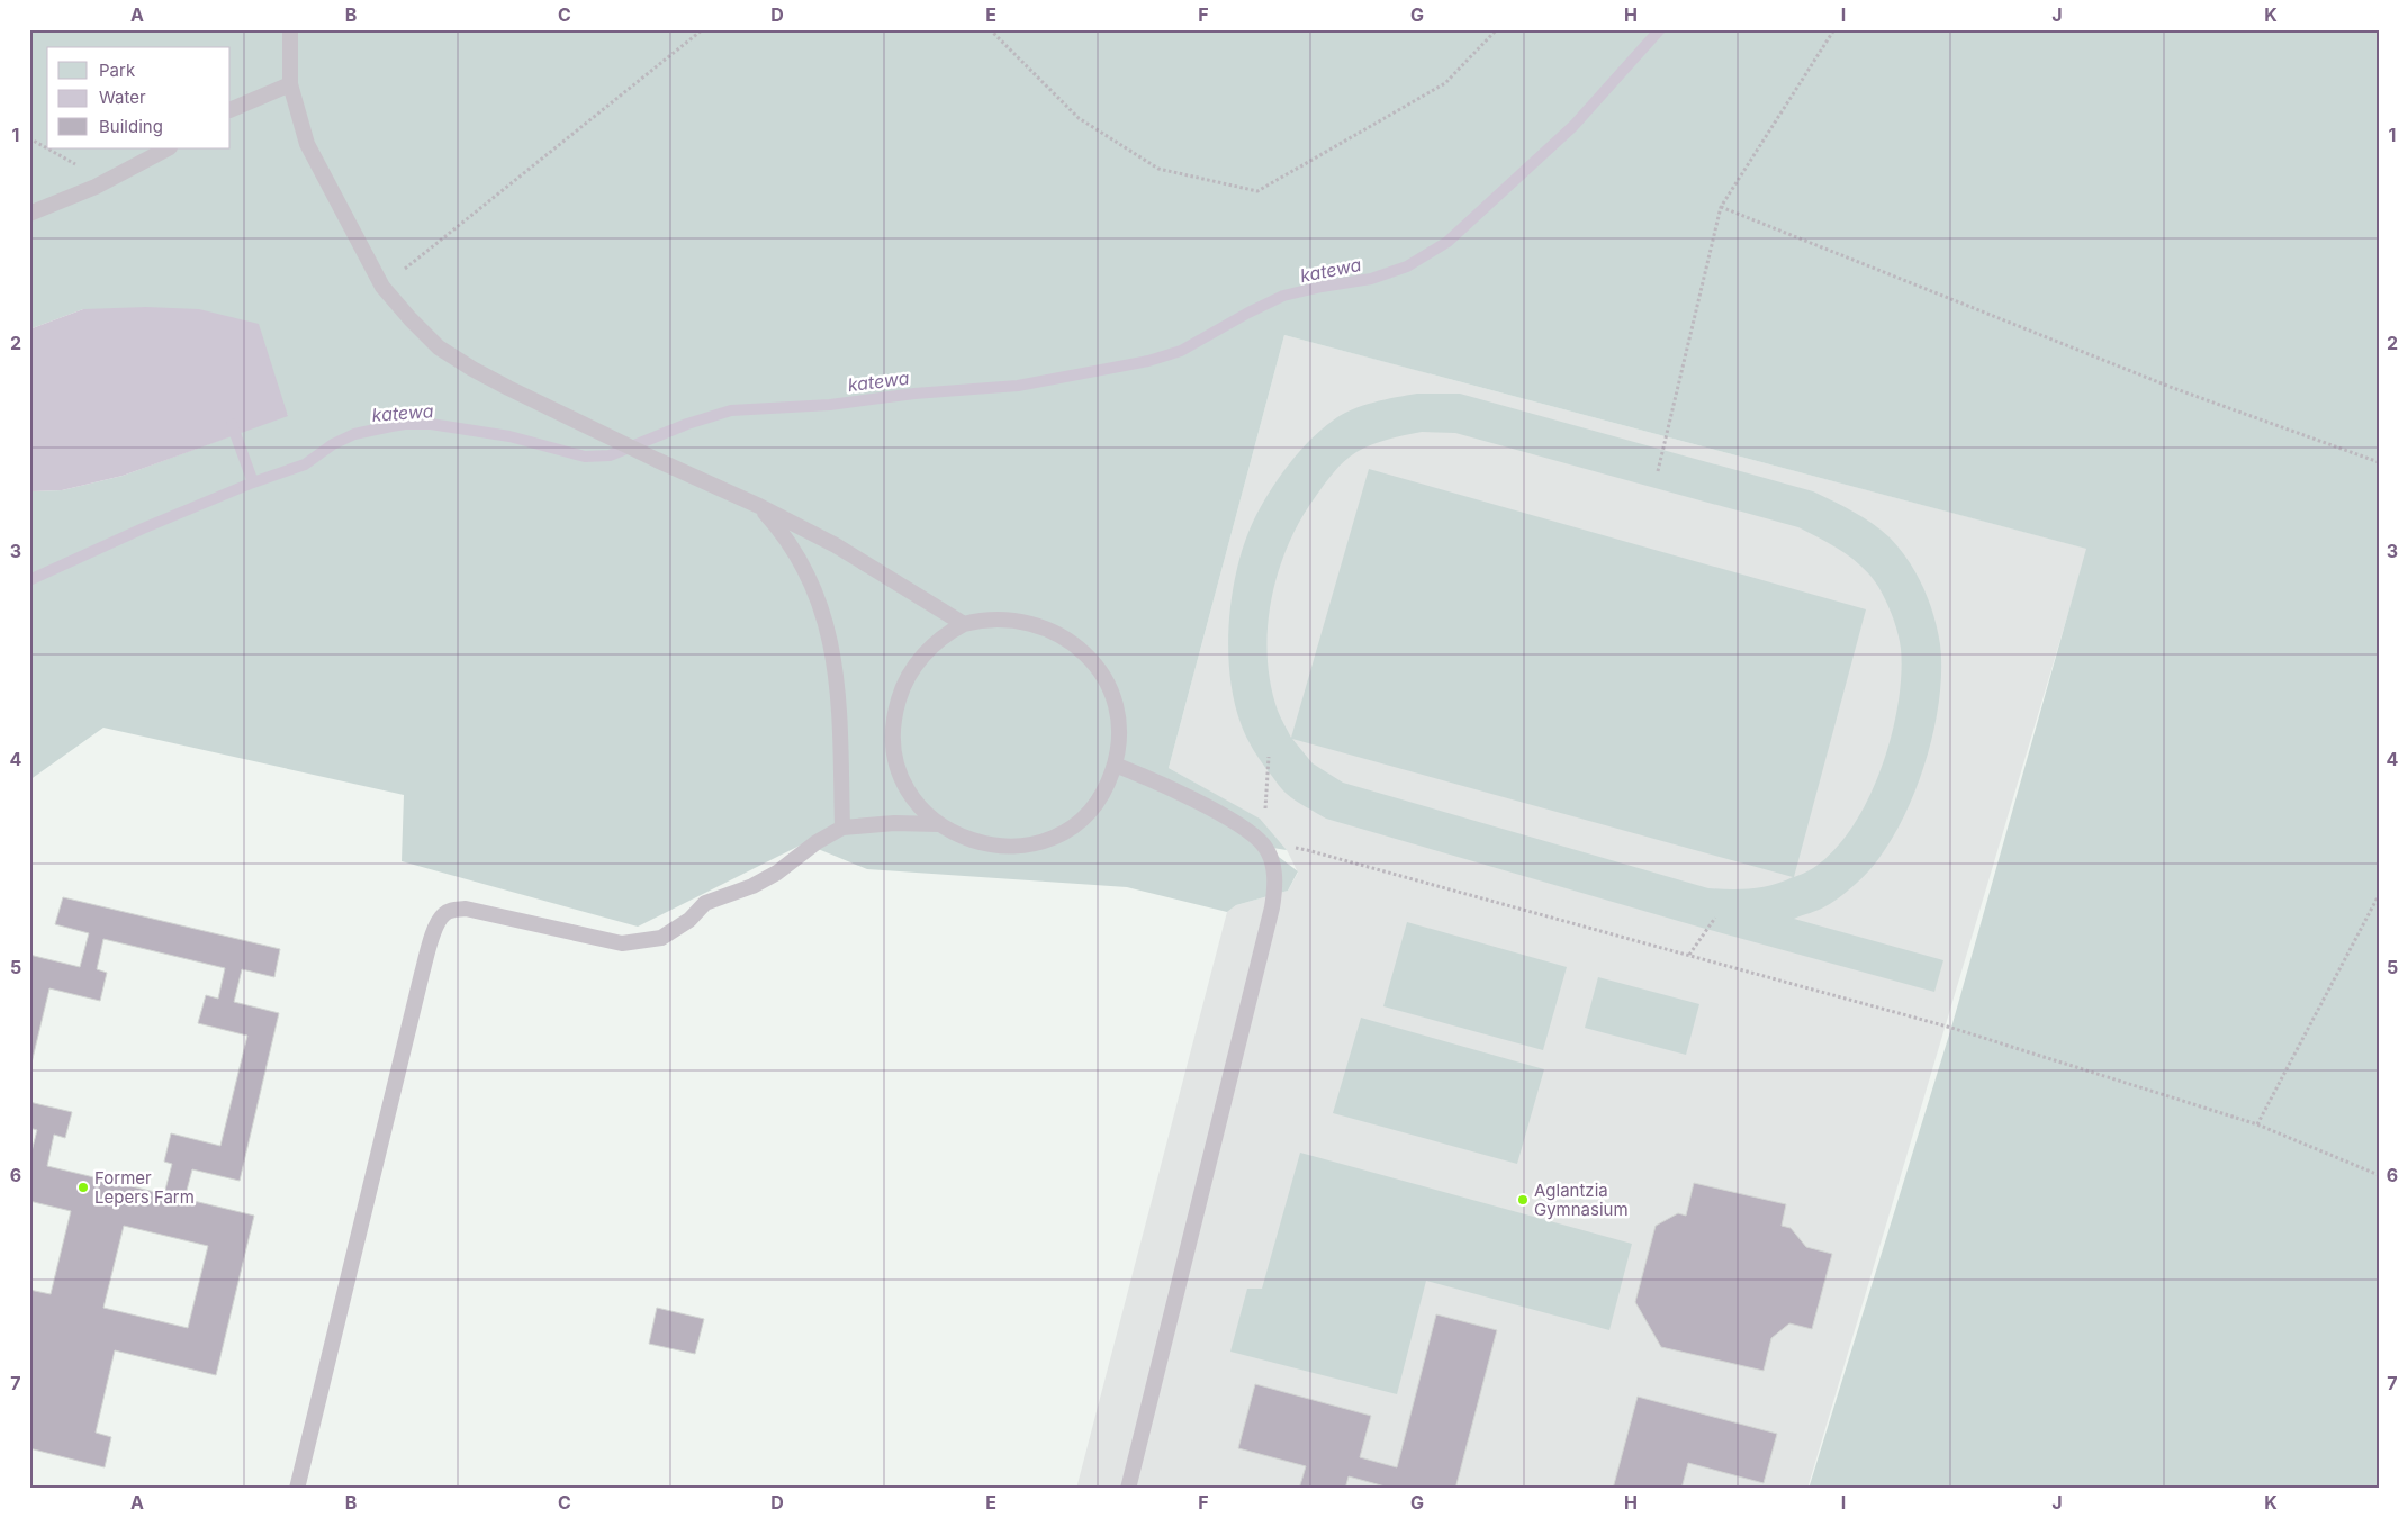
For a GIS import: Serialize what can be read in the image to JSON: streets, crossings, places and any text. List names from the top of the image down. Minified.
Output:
{"water":["katewa"],"places":["Former Lepers Farm","Aglantzia Gymnasium"],"legend":["Park","Water","Building"],"grid":{"columns":["A","B","C","D","E","F","G","H","I","J","K"],"rows":["1","2","3","4","5","6","7"]}}
